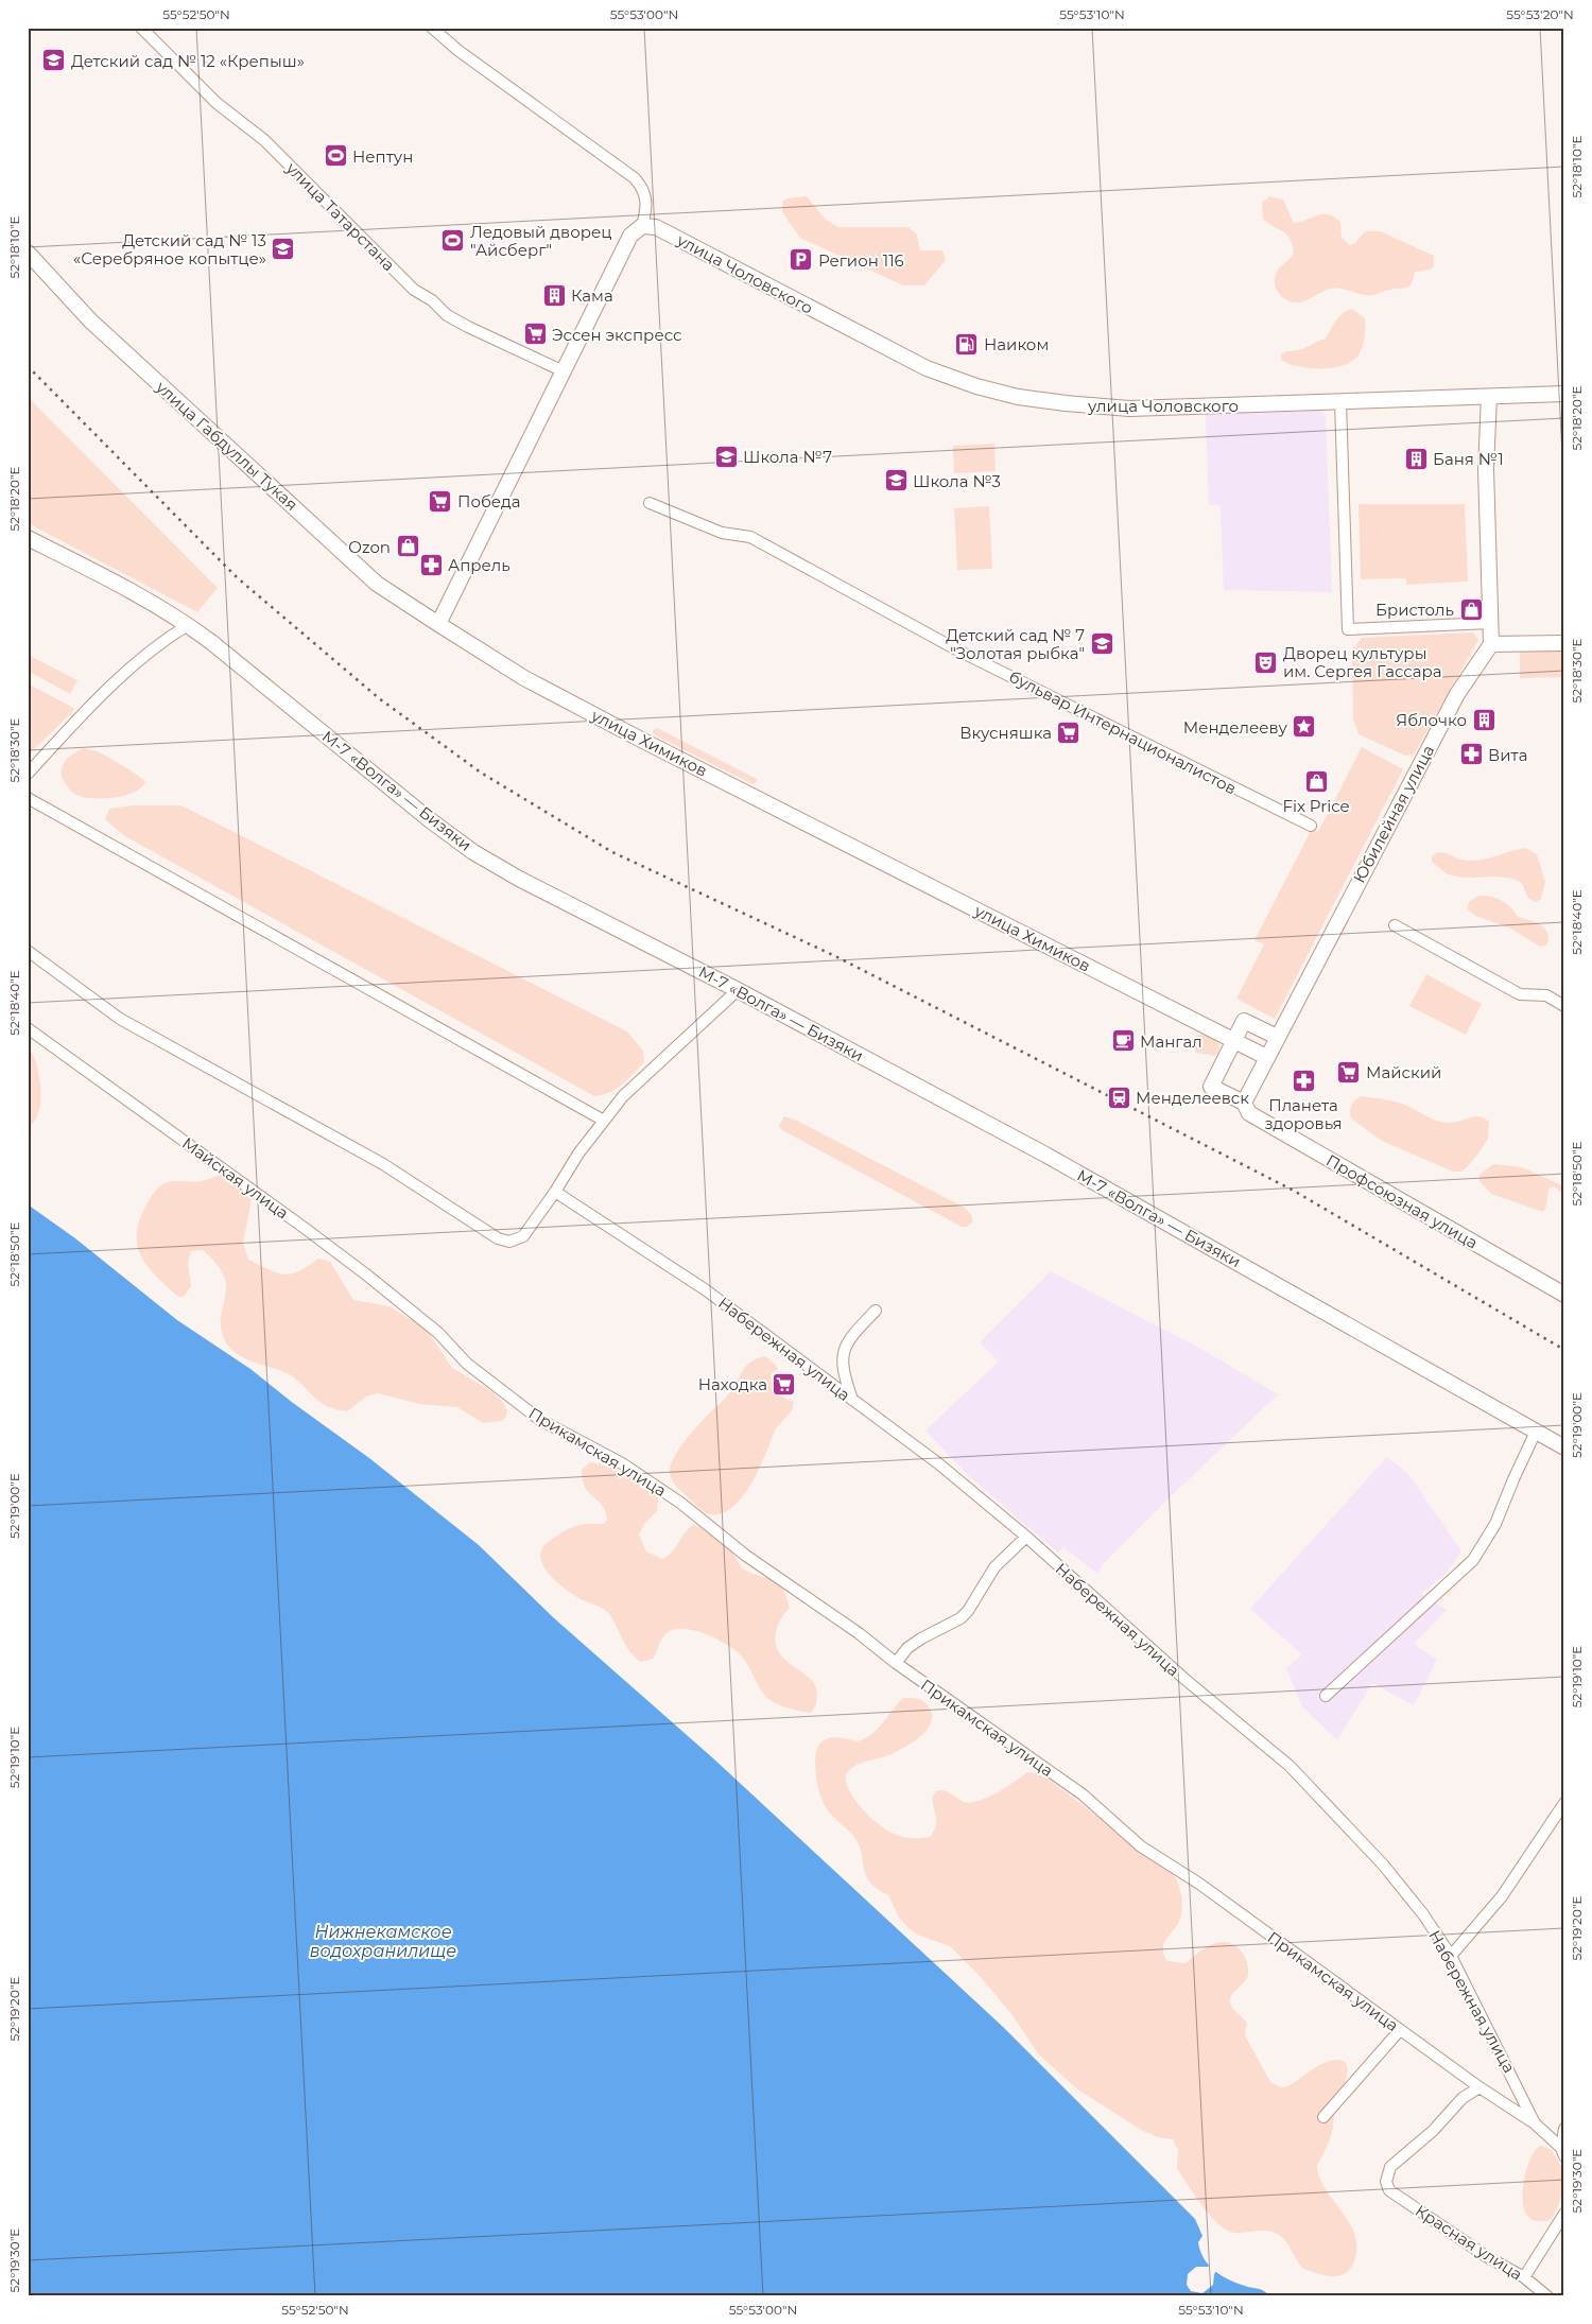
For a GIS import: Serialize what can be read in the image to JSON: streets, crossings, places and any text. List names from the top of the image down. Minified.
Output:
{"streets":{"main road":["улица Чоловского","улица Габдуллы Тукая","улица Химиков","М-7 «Волга» — Бизяки","Юбилейная улица","Профсоюзная улица"],"street":["улица Татарстана","бульвар Интернационалистов","Майская улица","Набережная улица","Прикамская улица","Красная улица"]},"crossings":[["улица Габдуллы Тукая","улица Химиков"],["улица Химиков","Юбилейная улица"],["улица Химиков","Профсоюзная улица"],["Юбилейная улица","Профсоюзная улица"],["Майская улица","Прикамская улица"],["Набережная улица","Прикамская улица"],["Прикамская улица","Красная улица"]],"water":["Нижнекамское водохранилище"],"places":{"school or university":["Детский сад № 12 «Крепыш»","Детский сад № 13 «Серебряное копытце»","Школа №7","Школа №3","Детский сад № 7 \"Золотая рыбка\""],"sports":["Нептун","Ледовый дворец \"Айсберг\""],"parking":["Регион 116"],"building":["Кама","Баня №1","Яблочко"],"supermarket":["Эссен экспресс","Победа","Вкусняшка","Майский","Находка"],"fuel station":["Наиком"],"shop":["Ozon","Бристоль","Fix Price"],"pharmacy":["Апрель","Вита","Планета здоровья"],"theatre":["Дворец культуры им. Сергея Гассара"],"place":["Менделееву"],"cafe":["Мангал"],"station":["Менделеевск"]},"coordinates":["55°52'50\"N","55°53'00\"N","55°53'10\"N","55°53'20\"N","52°18'10\"E","52°18'20\"E","52°18'30\"E","52°18'40\"E","52°18'50\"E","52°19'00\"E","52°19'10\"E","52°19'20\"E","52°19'30\"E"]}
